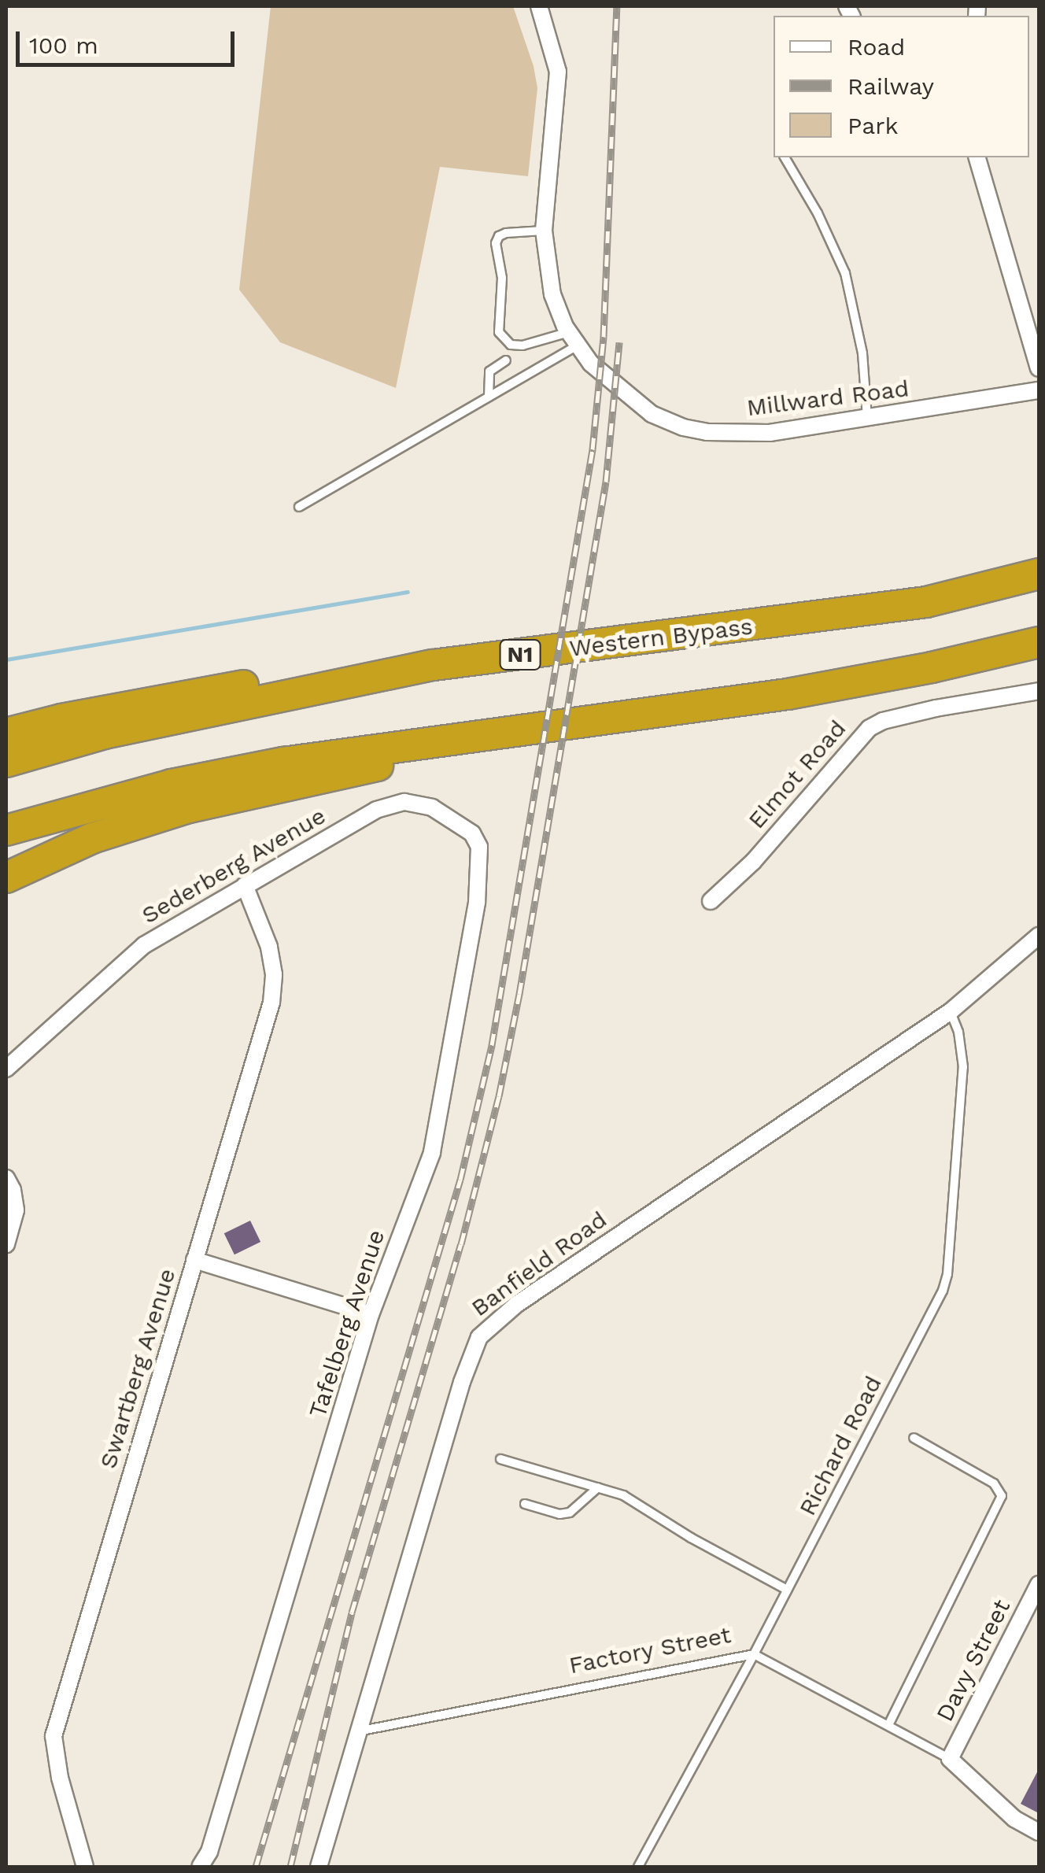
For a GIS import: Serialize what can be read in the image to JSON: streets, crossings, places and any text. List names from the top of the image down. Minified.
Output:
{"streets":{"highway":["Western Bypass","N1"],"street":["Millward Road","Elmot Road","Sederberg Avenue","Banfield Road","Tafelberg Avenue","Swartberg Avenue","Factory Street","Davy Street"],"lane":["Richard Road"]},"crossings":[["Sederberg Avenue","Tafelberg Avenue"],["Sederberg Avenue","Swartberg Avenue"],["Banfield Road","Richard Road"],["Banfield Road","Factory Street"],["Richard Road","Factory Street"],["Factory Street","Davy Street"]],"legend":["Road","Railway","Park"],"scale_bar":"100 m"}
